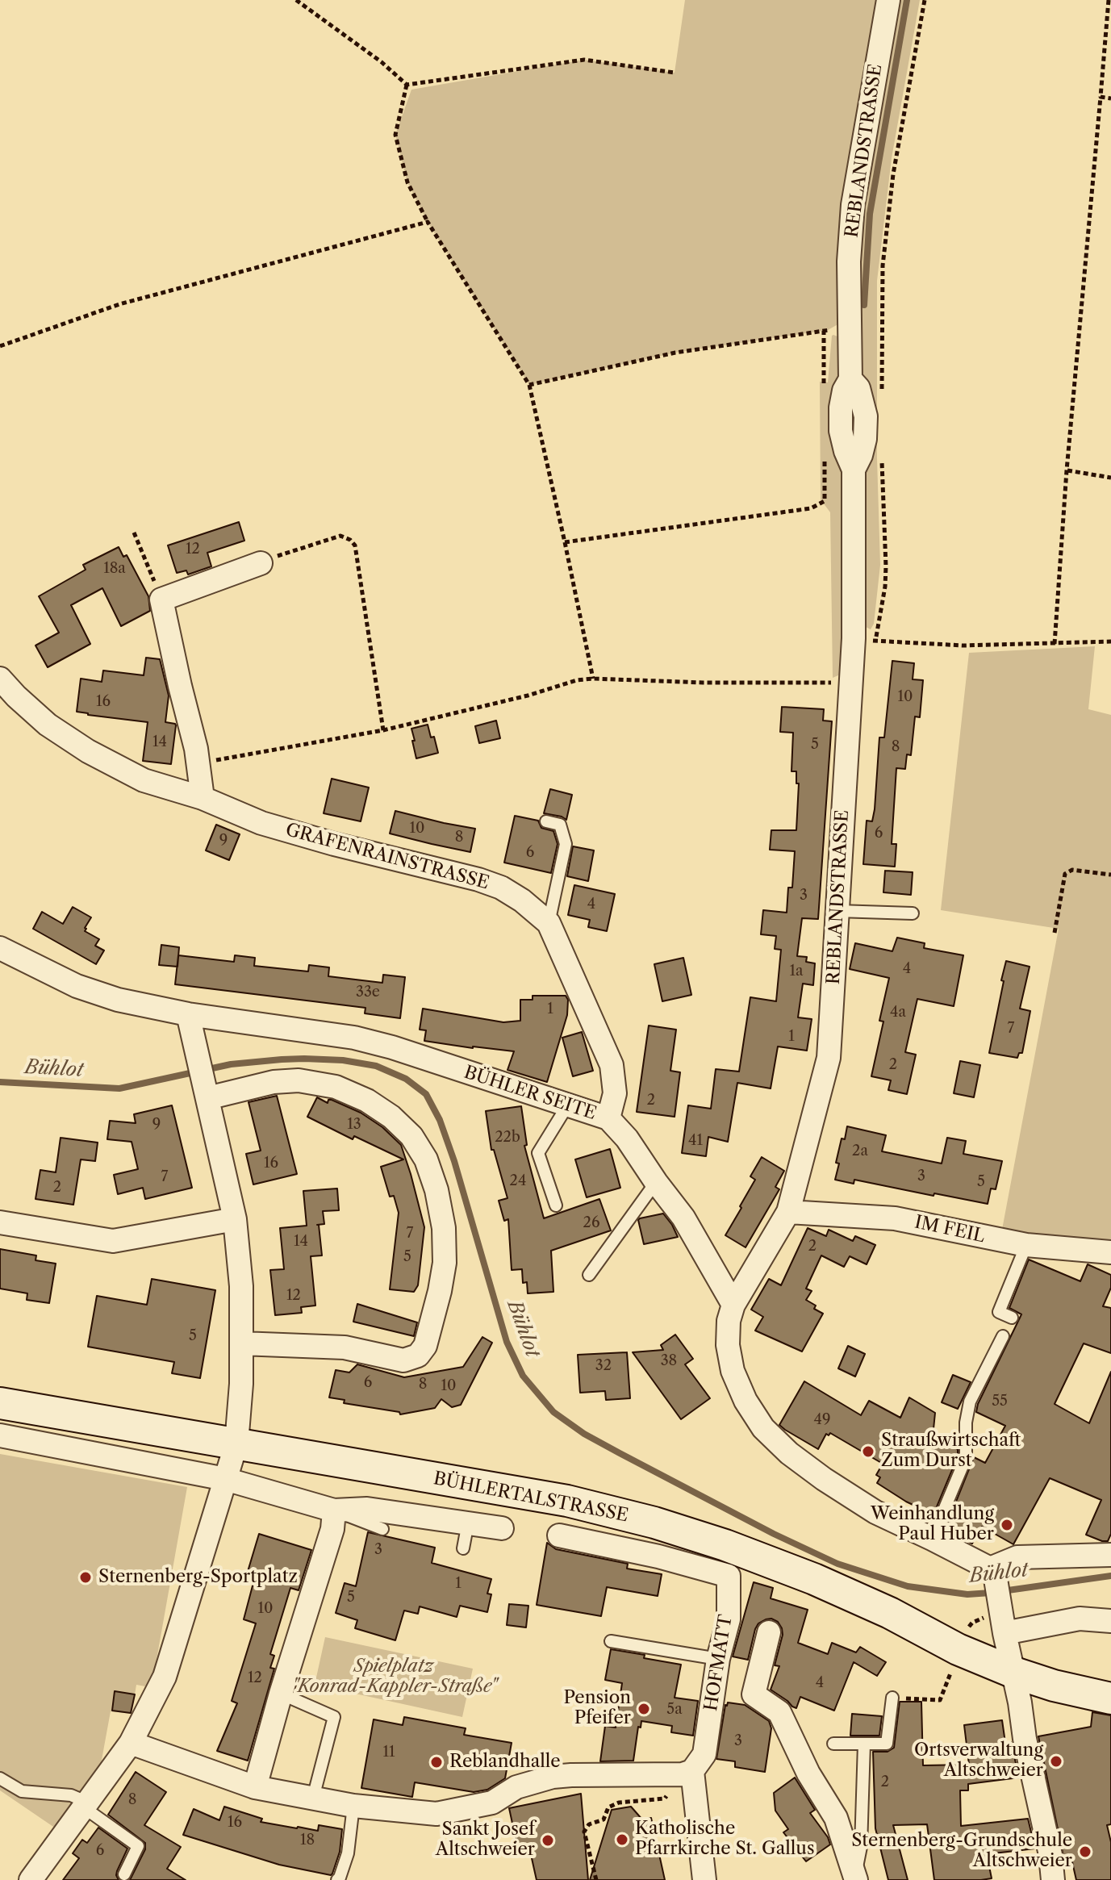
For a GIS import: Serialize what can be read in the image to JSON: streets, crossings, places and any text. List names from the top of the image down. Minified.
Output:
{"streets":{"main road":["BÜHLERTALSTRASSE"],"street":["REBLANDSTRASSE","GRAFENRAINSTRASSE","BÜHLER SEITE","IM FEIL","HOFMATT"]},"crossings":[["REBLANDSTRASSE","BÜHLER SEITE"],["REBLANDSTRASSE","IM FEIL"],["GRAFENRAINSTRASSE","BÜHLER SEITE"]],"water":["Bühlot"],"parks":["Spielplatz \"Konrad-Kappler-Straße\""],"places":["Straußwirtschaft Zum Durst","Weinhandlung Paul Huber","Sternenberg-Sportplatz","Pension Pfeifer","Ortsverwaltung Altschweier","Reblandhalle","Katholische Pfarrkirche St. Gallus","Sankt Josef Altschweier","Sternenberg-Grundschule Altschweier"],"house_numbers":["12","18a","10","16","14","5","8","10","6","8","9","6","3","4","4","1a","33e","1","4a","7","1","2","2","9","13","22b","41","2a","16","3","7","24","5","2","26","7","14","2","5","12","5","38","32","6","8","10","55","49","3","1","5","10","12","4","5a","3","11","2","8","16","18","6"]}
